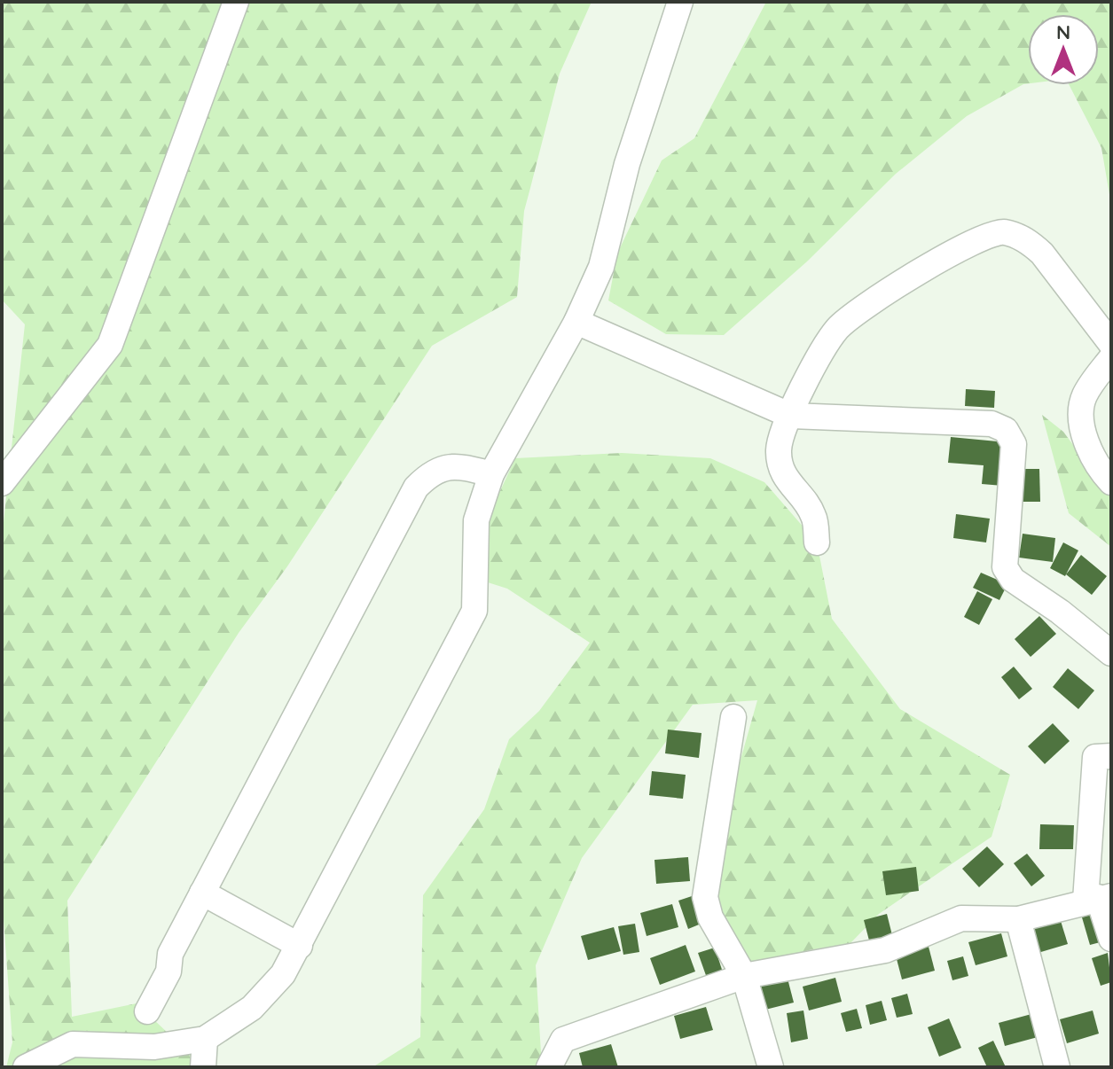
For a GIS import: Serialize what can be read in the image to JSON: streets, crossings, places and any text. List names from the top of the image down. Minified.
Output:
{"north":"top"}
